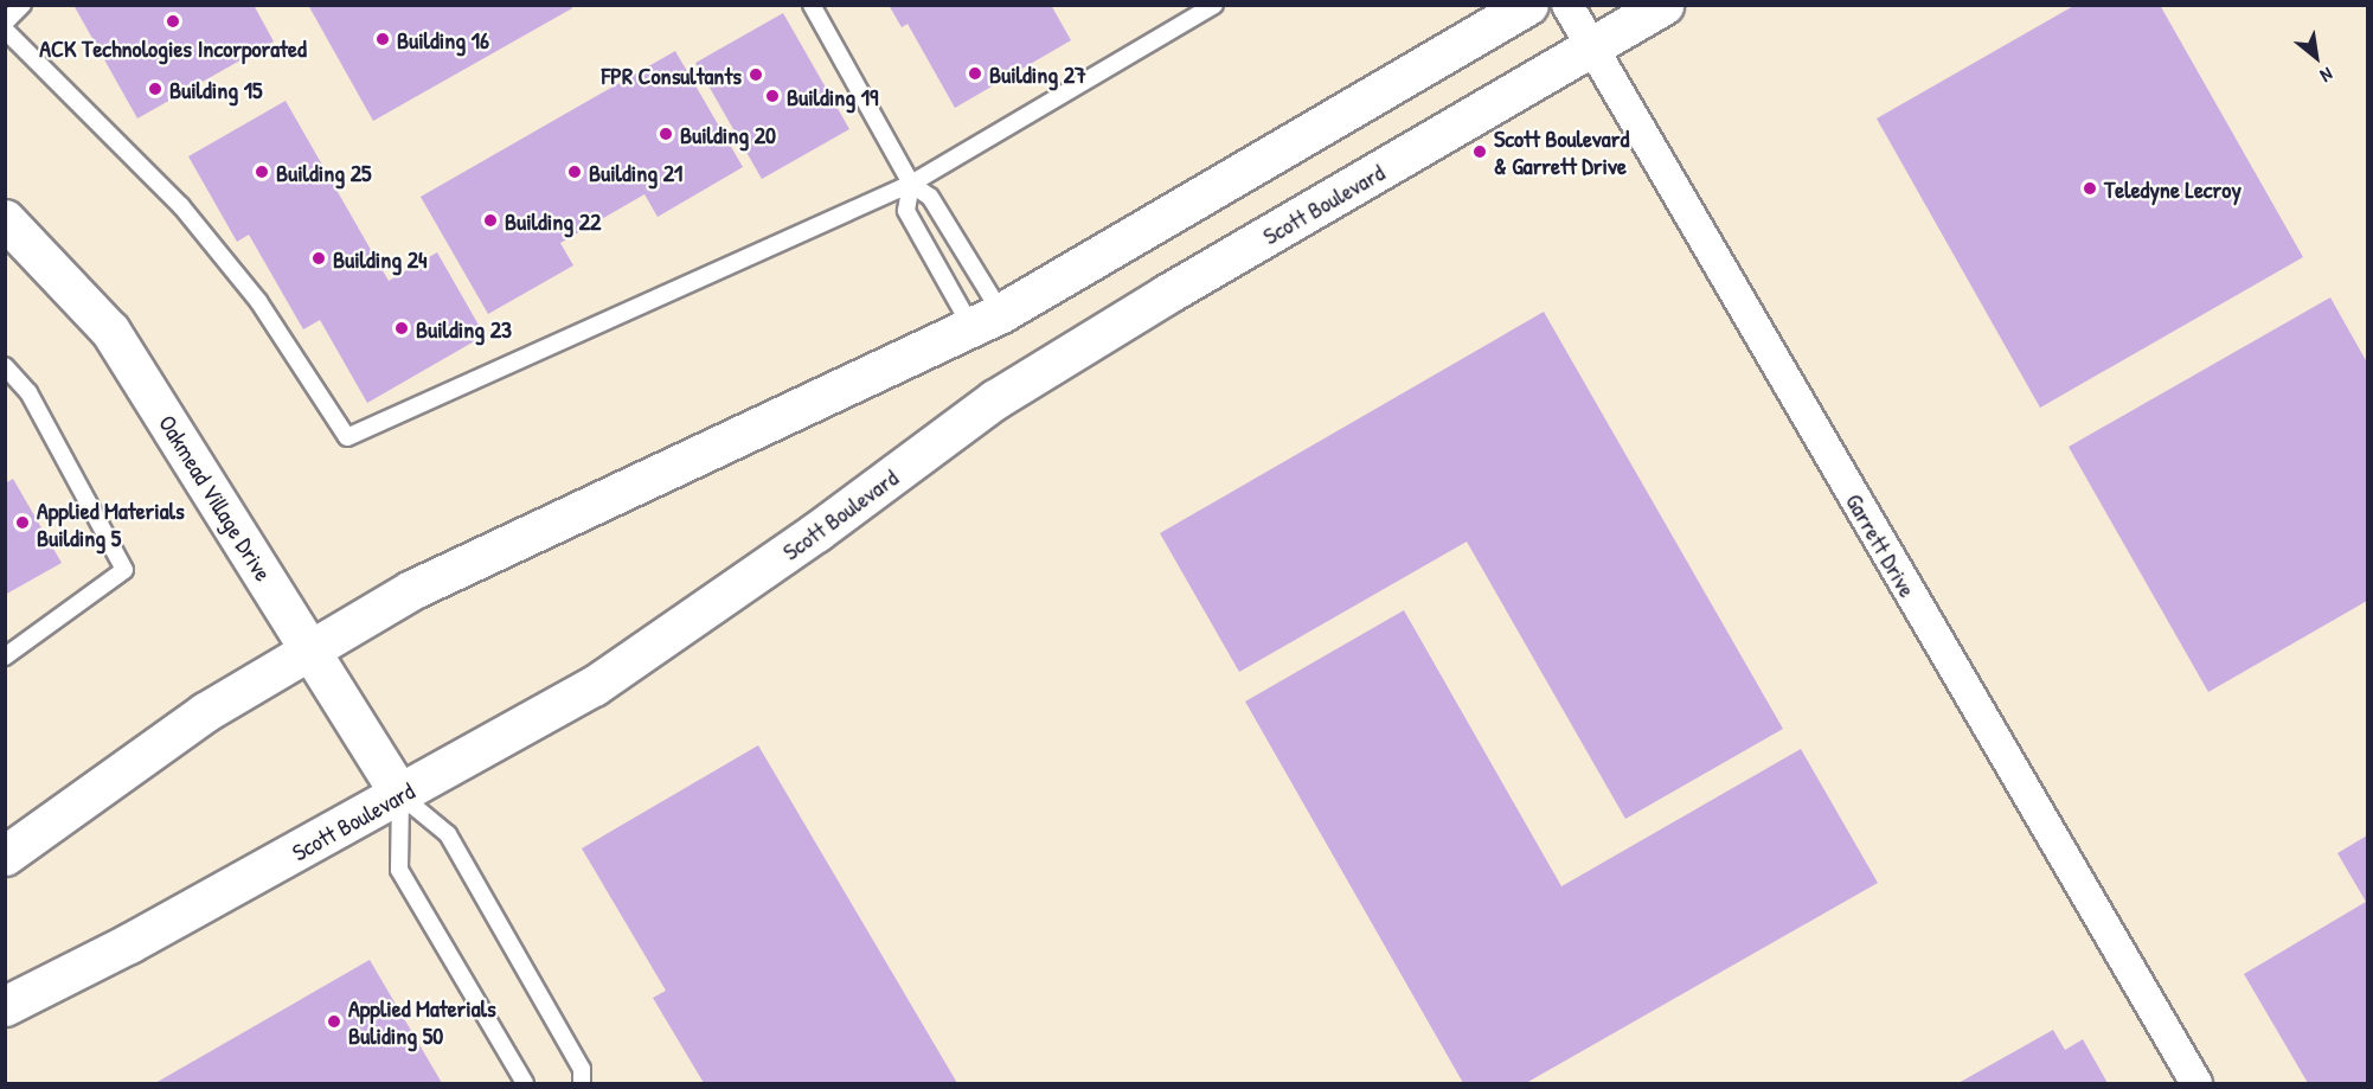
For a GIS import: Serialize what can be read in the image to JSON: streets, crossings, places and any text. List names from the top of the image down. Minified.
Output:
{"streets":{"main road":["Scott Boulevard","Oakmead Village Drive"],"street":["Garrett Drive"]},"crossings":[["Scott Boulevard","Oakmead Village Drive"],["Scott Boulevard","Garrett Drive"]],"places":["ACK Technologies Incorporated","Building 16","Building 27","FPR Consultants","Building 15","Building 19","Building 20","Scott Boulevard & Garrett Drive","Building 25","Building 21","Teledyne Lecroy","Building 22","Building 24","Building 23","Applied Materials Building 5","Applied Materials Buliding 50"],"north":"bottom right"}
